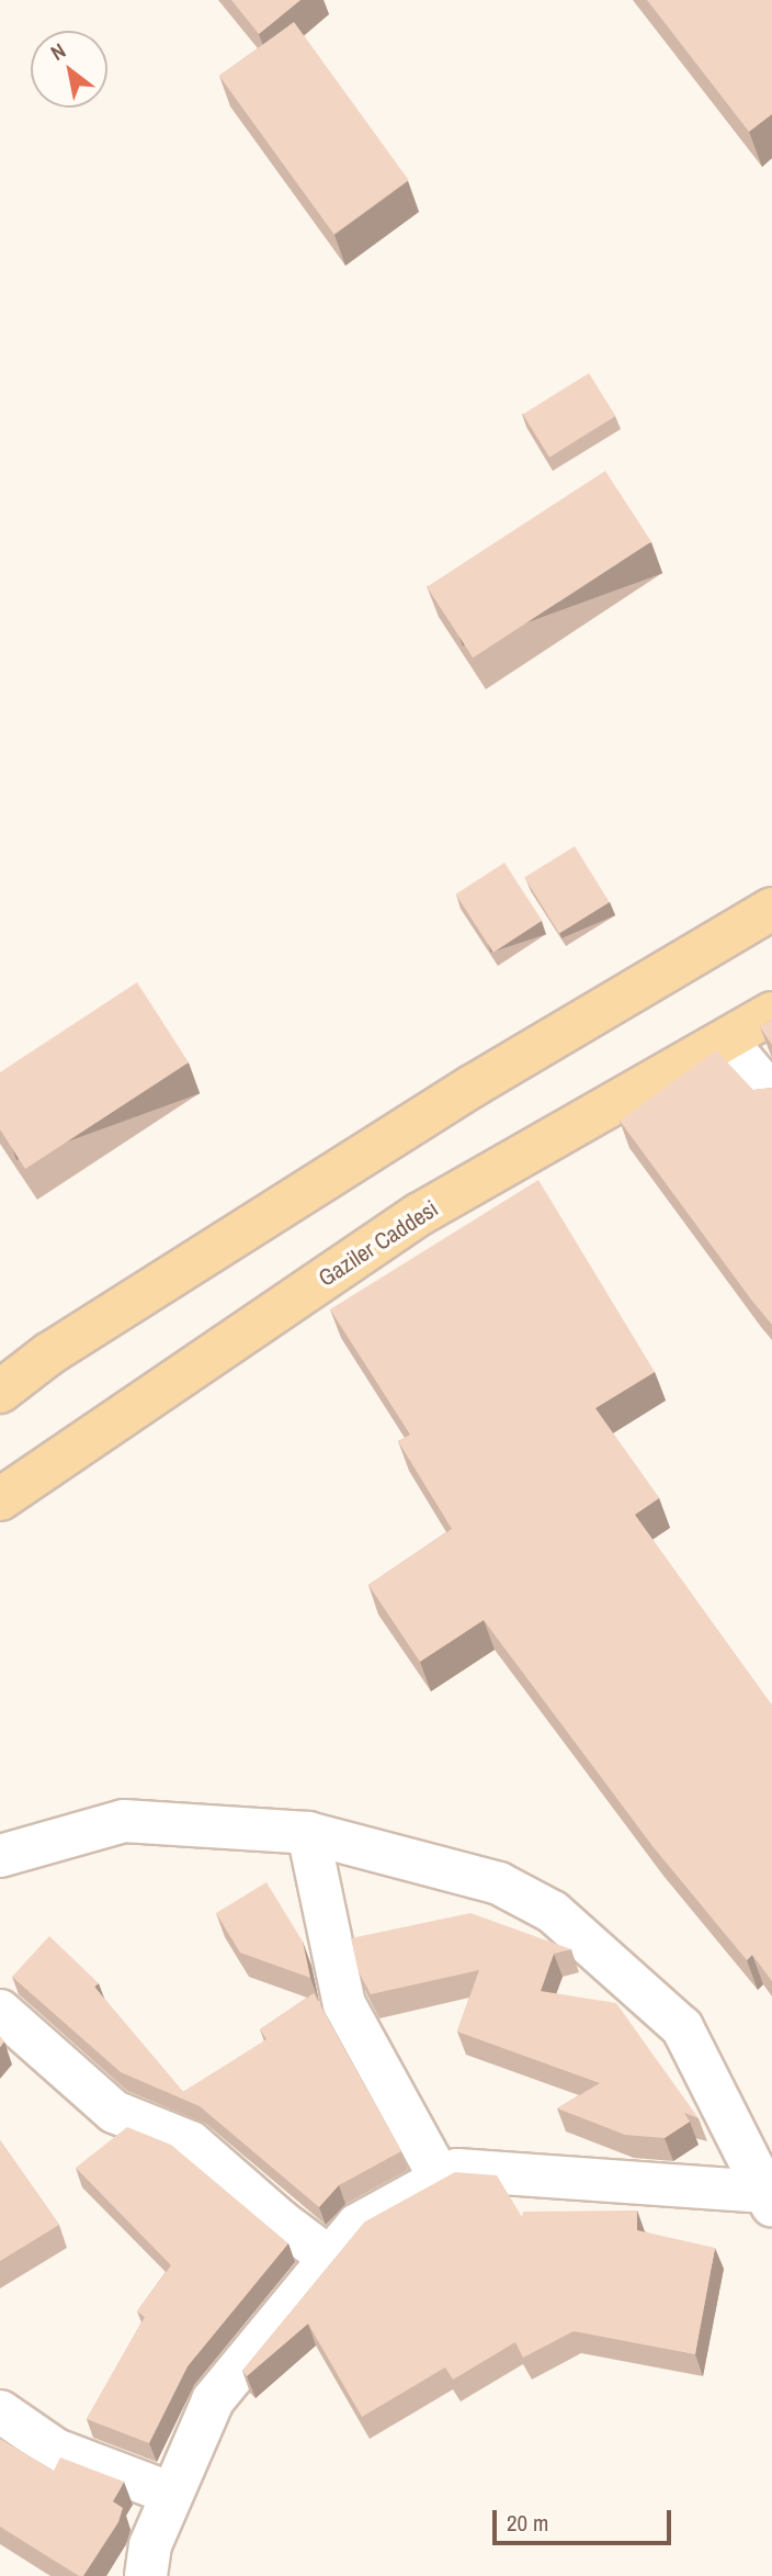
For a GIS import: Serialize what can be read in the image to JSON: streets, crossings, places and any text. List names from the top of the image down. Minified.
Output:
{"streets":{"main road":["Gaziler Caddesi"]},"scale_bar":"20 m","north":"top left"}
